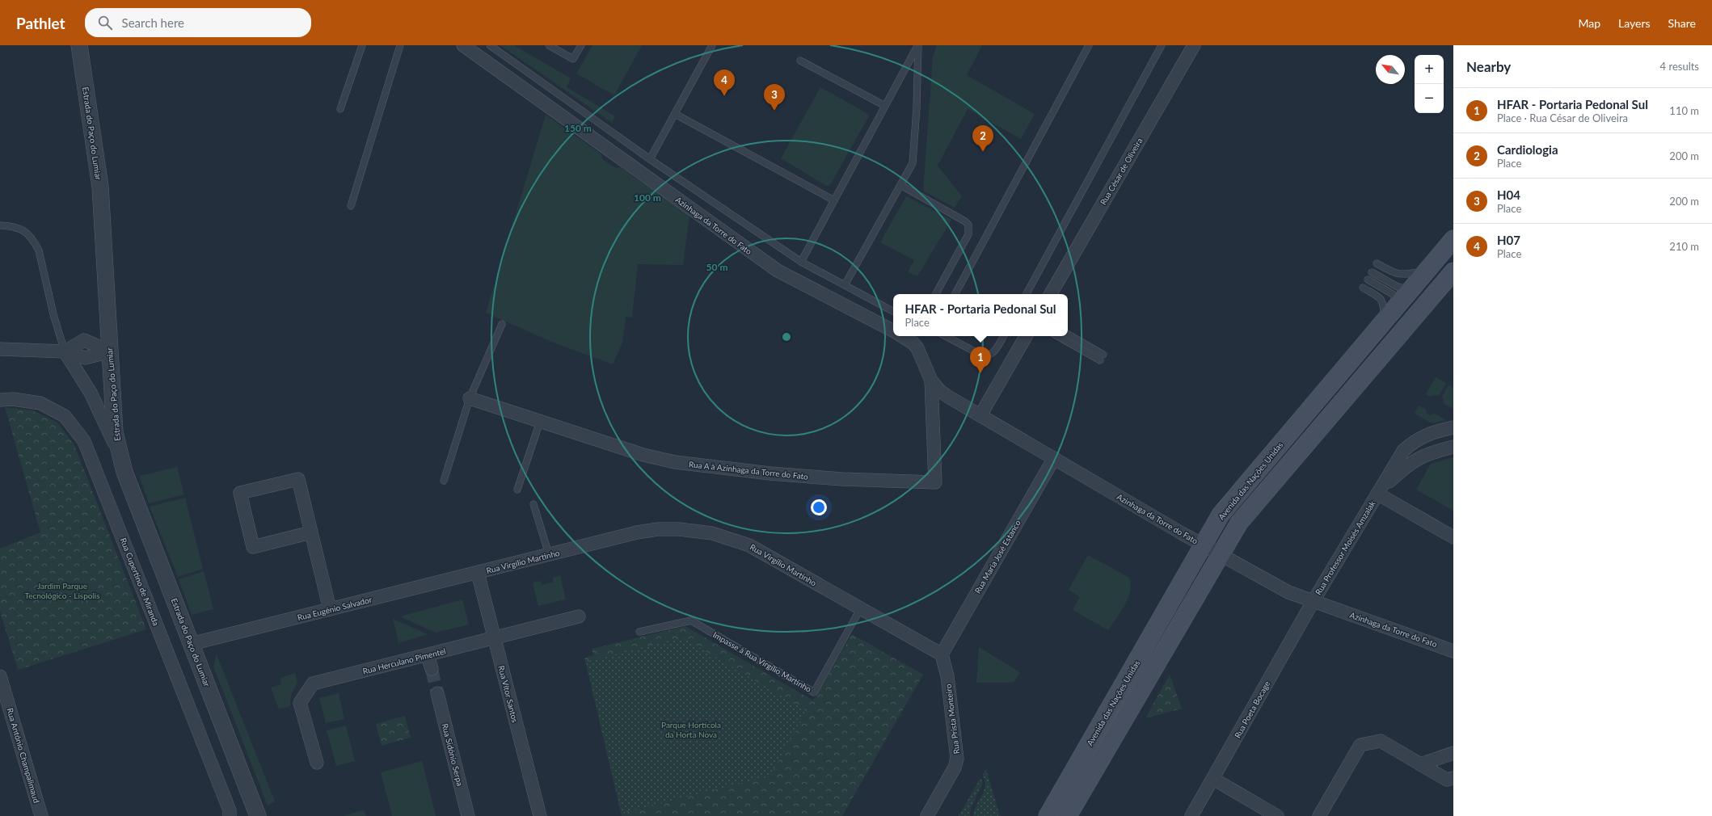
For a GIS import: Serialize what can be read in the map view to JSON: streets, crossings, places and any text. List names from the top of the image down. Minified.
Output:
{"streets":{"main road":["Avenida das Nações Unidas"],"street":["Estrada do Paço do Lumiar","Rua César de Oliveira","Azinhaga da Torre do Fato","Rua A à Azinhaga da Torre do Fato","Rua Professor Moisés Amzalak","Rua Maria José Estanco","Rua Virgílio Martinho","Rua Cupertino de Miranda","Rua Eugénio Salvador","Rua Herculano Pimentel","Rua Vítor Santos","Rua Poeta Bocage","Rua Prista Monteiro","Rua Sidónio Serpa","Rua António Champalimaud"],"lane":["Impasse à Rua Virgílio Martinho"]},"crossings":[["Estrada do Paço do Lumiar","Rua Eugénio Salvador"],["Azinhaga da Torre do Fato","Rua A à Azinhaga da Torre do Fato"],["Azinhaga da Torre do Fato","Avenida das Nações Unidas"],["Azinhaga da Torre do Fato","Rua Professor Moisés Amzalak"],["Azinhaga da Torre do Fato","Rua Maria José Estanco"],["Azinhaga da Torre do Fato","Rua Poeta Bocage"],["Rua Professor Moisés Amzalak","Rua Poeta Bocage"],["Rua Maria José Estanco","Rua Virgílio Martinho"],["Rua Maria José Estanco","Rua Prista Monteiro"],["Rua Virgílio Martinho","Rua Eugénio Salvador"],["Rua Virgílio Martinho","Impasse à Rua Virgílio Martinho"],["Rua Virgílio Martinho","Rua Vítor Santos"],["Rua Virgílio Martinho","Rua Prista Monteiro"],["Rua Eugénio Salvador","Rua Vítor Santos"],["Rua Herculano Pimentel","Rua Vítor Santos"]],"parks":["Jardim Parque Tecnológico - Lispolis","Parque Hortícola da Horta Nova"],"north":"top left","page":{"header":"Pathlet","search":"Search here","nav":["Map","Layers","Share"],"heading":["Nearby","4 results"],"map_buttons":["+","−"],"pins":["4","3","2","1"],"list":[{"mark":"1","name":"HFAR - Portaria Pedonal Sul","note":"Place · Rua César de Oliveira","value":"110 m"},{"mark":"2","name":"Cardiologia","note":"Place","value":"200 m"},{"mark":"3","name":"H04","note":"Place","value":"200 m"},{"mark":"4","name":"H07","note":"Place","value":"210 m"}],"popup":["HFAR - Portaria Pedonal Sul","Place"]},"rings":["150 m","100 m","50 m"]}
